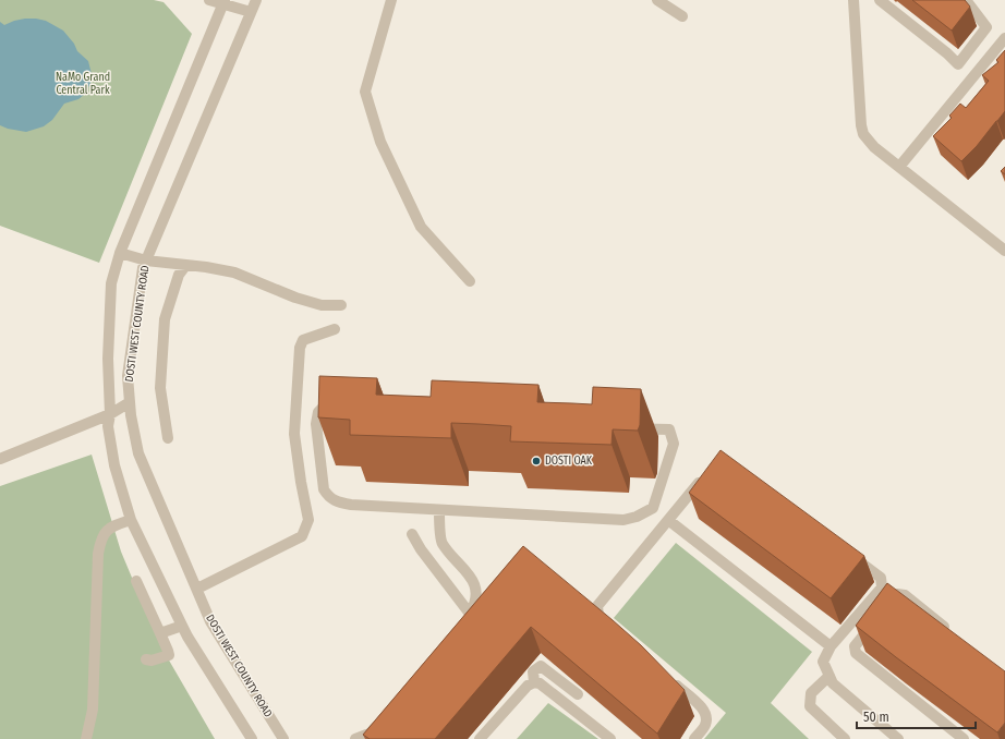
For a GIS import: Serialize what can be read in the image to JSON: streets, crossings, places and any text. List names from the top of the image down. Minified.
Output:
{"streets":{"street":["DOSTI WEST COUNTY ROAD"]},"parks":["NaMo Grand Central Park"],"places":["DOSTI OAK"],"scale_bar":"50 m"}
